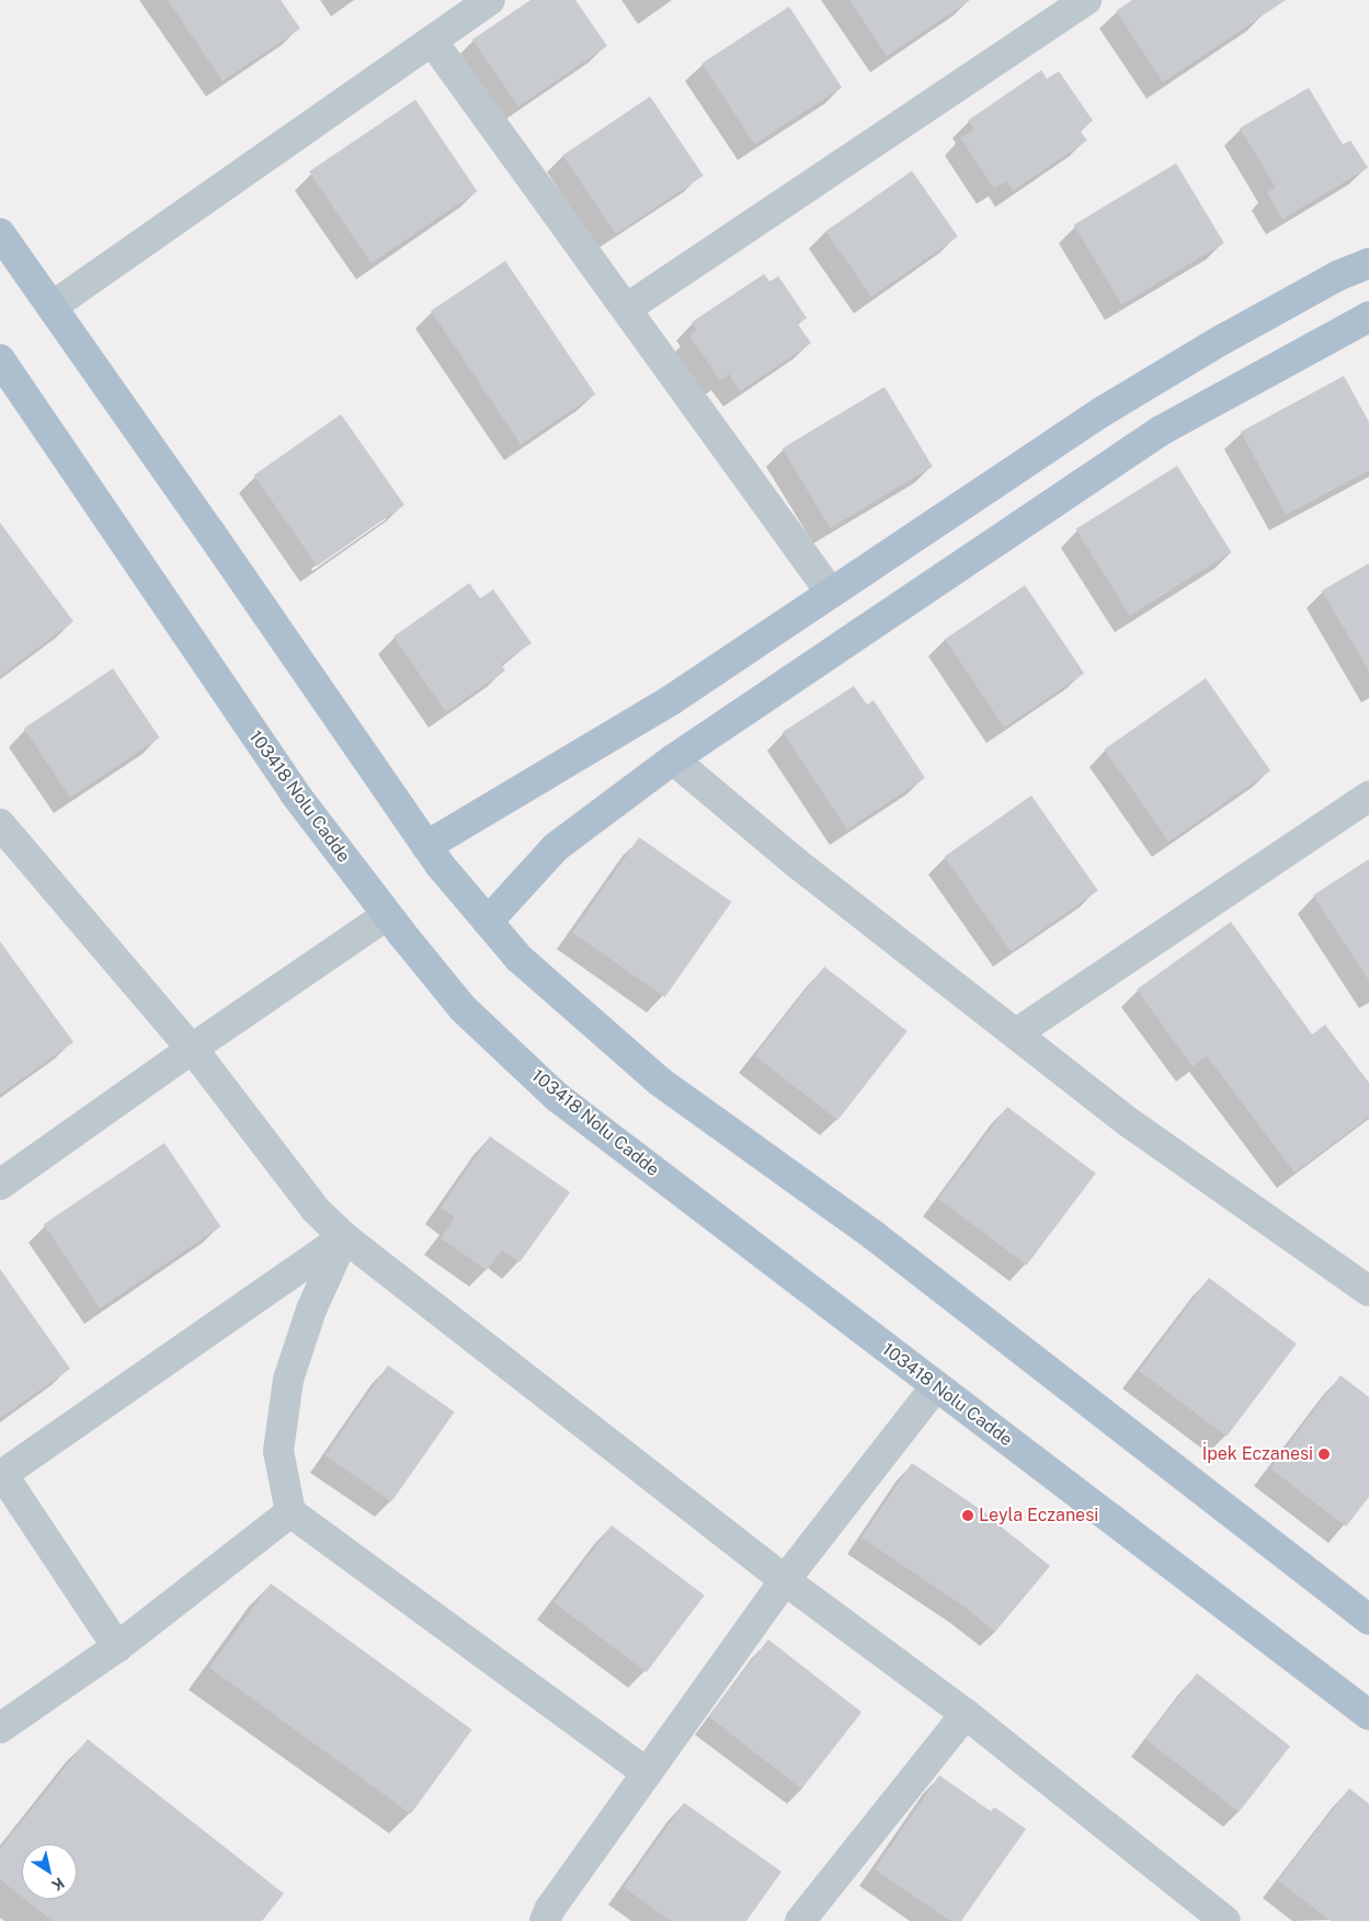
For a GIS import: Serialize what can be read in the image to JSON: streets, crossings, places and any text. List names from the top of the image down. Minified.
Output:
{"streets":{"main road":["103418 Nolu Cadde"]},"places":["İpek Eczanesi","Leyla Eczanesi"],"north":"bottom right"}
